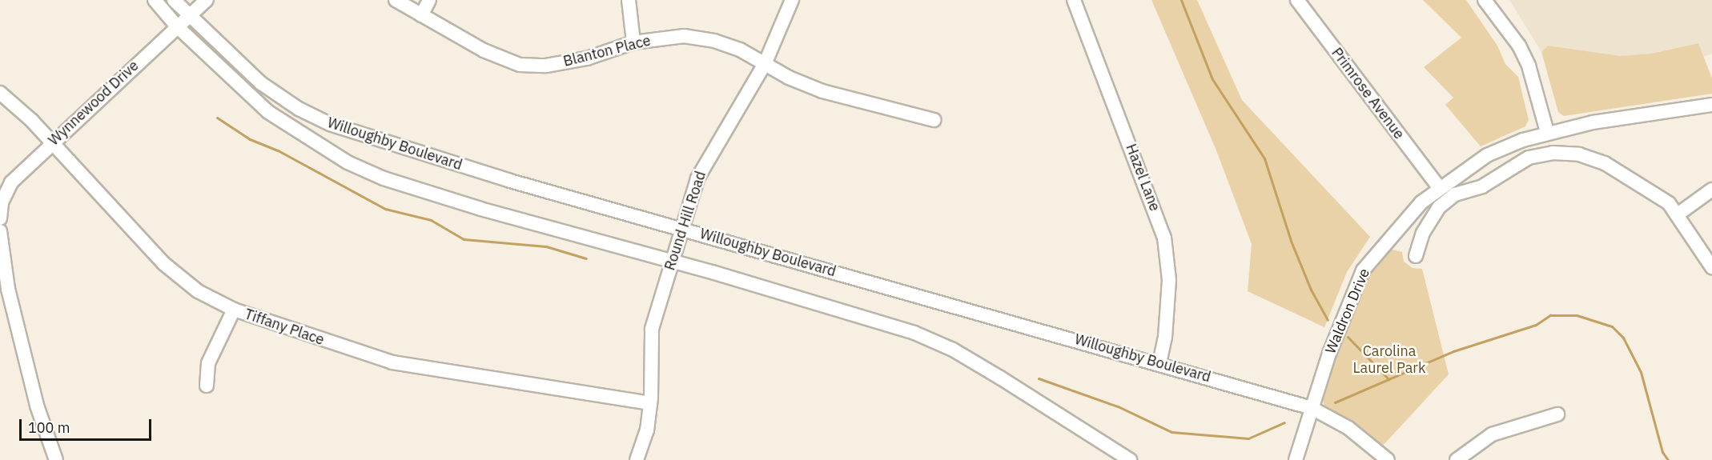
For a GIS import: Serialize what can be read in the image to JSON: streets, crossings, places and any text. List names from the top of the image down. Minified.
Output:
{"streets":{"street":["Blanton Place","Primrose Avenue","Wynnewood Drive","Willoughby Boulevard","Hazel Lane","Round Hill Road","Waldron Drive","Tiffany Place"]},"crossings":[["Blanton Place","Round Hill Road"],["Primrose Avenue","Waldron Drive"],["Wynnewood Drive","Willoughby Boulevard"],["Wynnewood Drive","Tiffany Place"],["Willoughby Boulevard","Hazel Lane"],["Willoughby Boulevard","Round Hill Road"],["Willoughby Boulevard","Waldron Drive"],["Round Hill Road","Tiffany Place"]],"parks":["Carolina Laurel Park"],"scale_bar":"100 m"}
